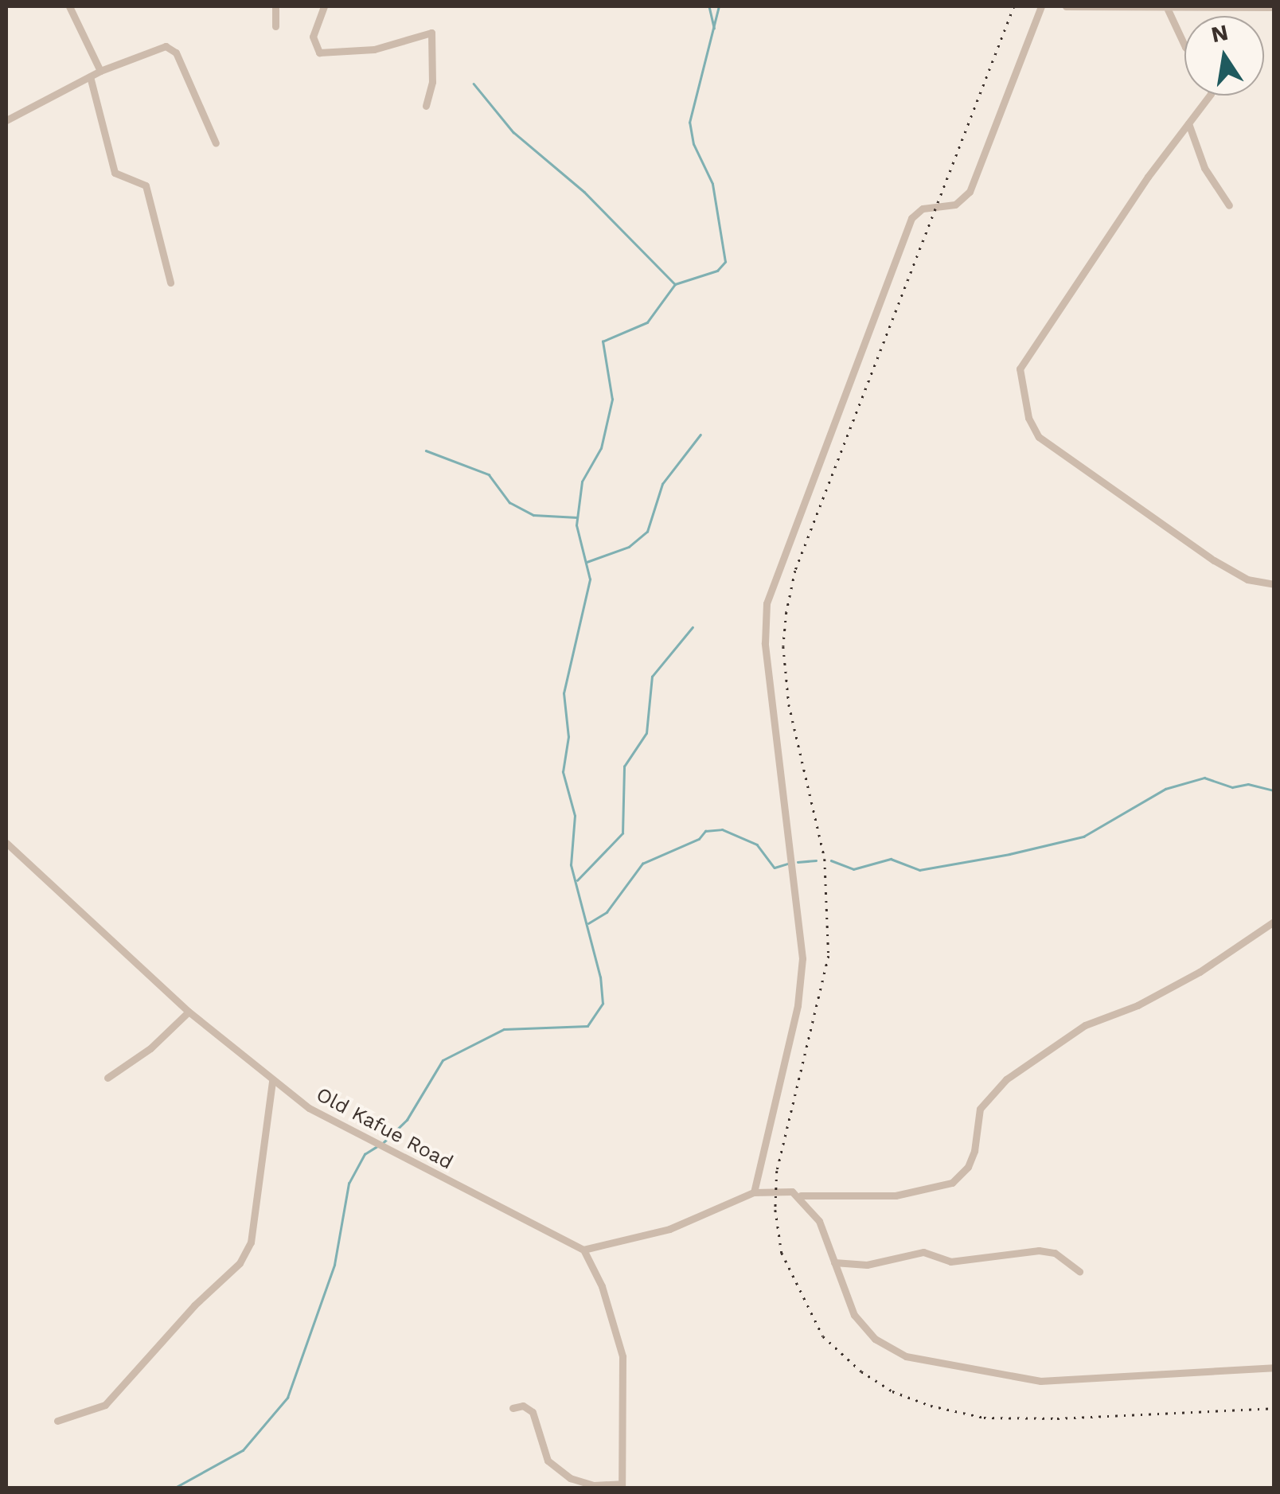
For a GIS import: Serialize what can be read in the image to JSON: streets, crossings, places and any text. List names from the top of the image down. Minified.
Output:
{"streets":{"street":["Old Kafue Road"]},"north":"top"}
